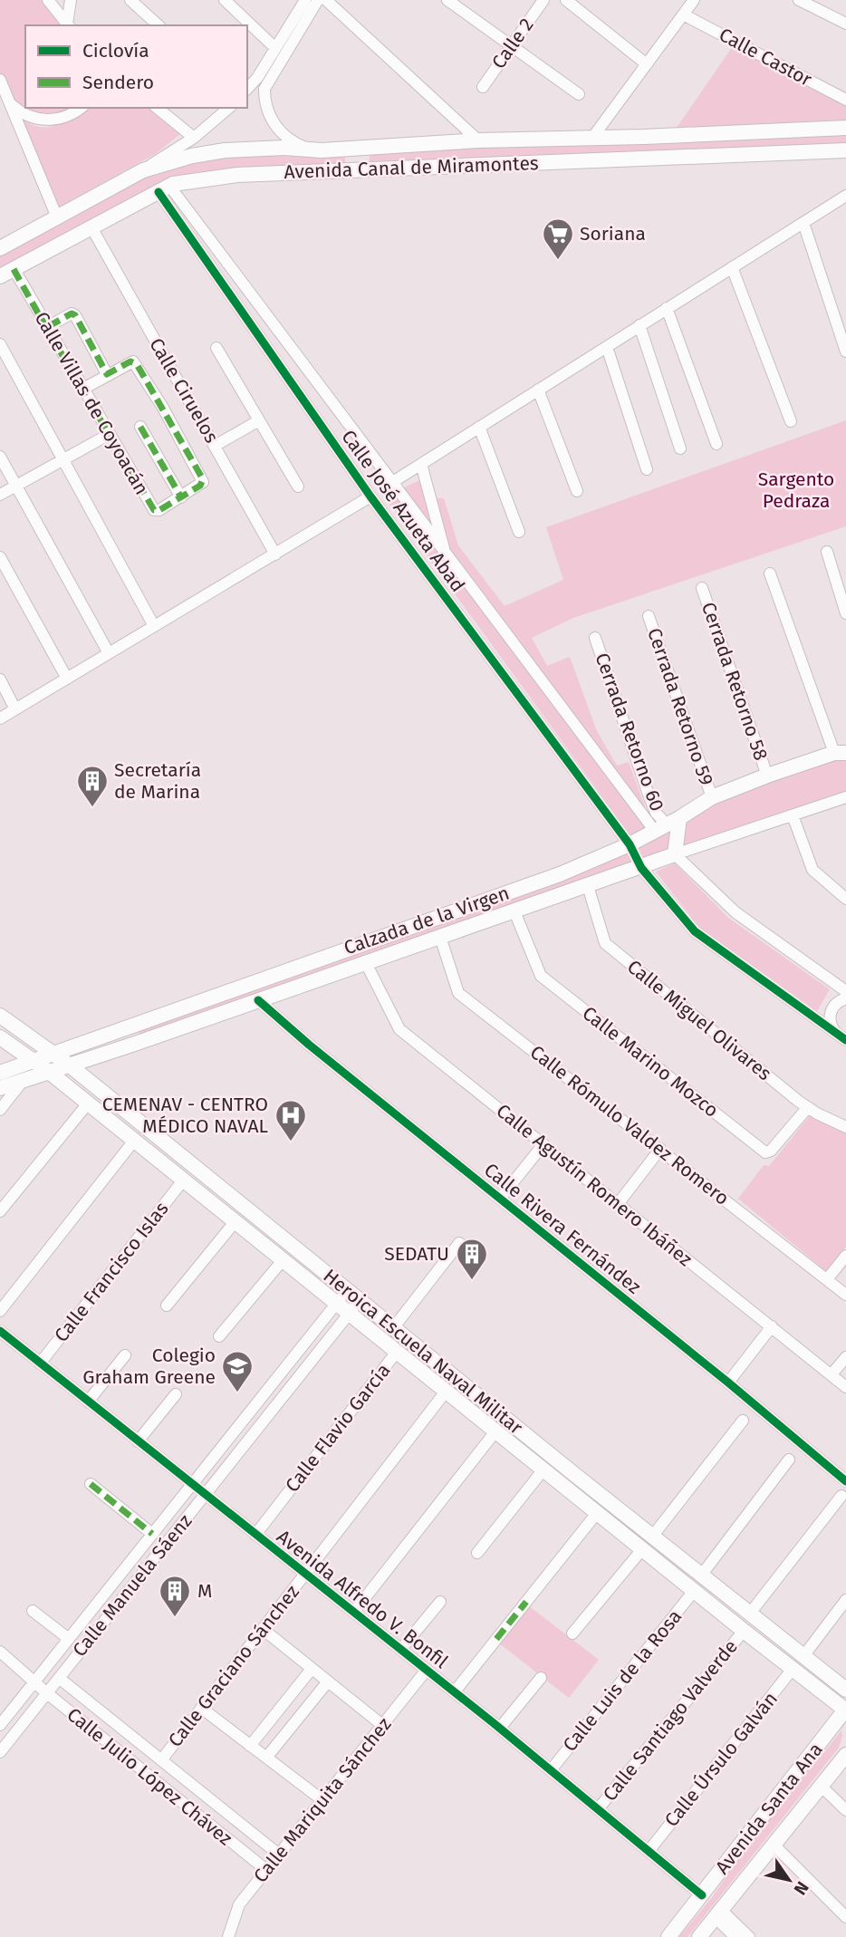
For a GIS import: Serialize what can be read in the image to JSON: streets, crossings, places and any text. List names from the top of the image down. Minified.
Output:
{"streets":{"main road":["Avenida Canal de Miramontes","Calzada de la Virgen","Heroica Escuela Naval Militar","Avenida Santa Ana"],"street":["Calle 2","Calle Castor","Calle Ciruelos","Calle Villas de Coyoacán","Calle José Azueta Abad","Cerrada Retorno 58","Cerrada Retorno 59","Cerrada Retorno 60","Calle Miguel Olivares","Calle Marino Mozco","Calle Rómulo Valdez Romero","Calle Agustín Romero Ibáñez","Calle Rivera Fernández","Calle Francisco Islas","Calle Flavio García","Calle Manuela Sáenz","Avenida Alfredo V. Bonfil","Calle Graciano Sánchez","Calle Luis de la Rosa","Calle Santiago Valverde","Calle Úrsulo Galván","Calle Julio López Chávez","Calle Mariquita Sánchez"]},"crossings":[["Avenida Canal de Miramontes","Calle Ciruelos"],["Avenida Canal de Miramontes","Calle Villas de Coyoacán"],["Avenida Canal de Miramontes","Calle José Azueta Abad"],["Calle José Azueta Abad","Cerrada Retorno 60"],["Calle José Azueta Abad","Calzada de la Virgen"],["Cerrada Retorno 58","Calzada de la Virgen"],["Cerrada Retorno 59","Calzada de la Virgen"],["Cerrada Retorno 60","Calzada de la Virgen"],["Calzada de la Virgen","Calle Miguel Olivares"],["Calzada de la Virgen","Calle Marino Mozco"],["Calzada de la Virgen","Calle Rómulo Valdez Romero"],["Calzada de la Virgen","Calle Agustín Romero Ibáñez"],["Calzada de la Virgen","Calle Rivera Fernández"],["Calzada de la Virgen","Heroica Escuela Naval Militar"],["Calle Miguel Olivares","Calle Marino Mozco"],["Calle Francisco Islas","Heroica Escuela Naval Militar"],["Calle Francisco Islas","Avenida Alfredo V. Bonfil"],["Heroica Escuela Naval Militar","Calle Flavio García"],["Heroica Escuela Naval Militar","Calle Manuela Sáenz"],["Heroica Escuela Naval Militar","Calle Graciano Sánchez"],["Heroica Escuela Naval Militar","Calle Luis de la Rosa"],["Heroica Escuela Naval Militar","Calle Santiago Valverde"],["Heroica Escuela Naval Militar","Calle Úrsulo Galván"],["Heroica Escuela Naval Militar","Avenida Santa Ana"],["Calle Flavio García","Avenida Alfredo V. Bonfil"],["Calle Manuela Sáenz","Avenida Alfredo V. Bonfil"],["Calle Manuela Sáenz","Calle Julio López Chávez"],["Avenida Alfredo V. Bonfil","Calle Graciano Sánchez"],["Avenida Alfredo V. Bonfil","Calle Luis de la Rosa"],["Avenida Alfredo V. Bonfil","Calle Santiago Valverde"],["Avenida Alfredo V. Bonfil","Calle Úrsulo Galván"],["Avenida Alfredo V. Bonfil","Calle Mariquita Sánchez"],["Avenida Alfredo V. Bonfil","Avenida Santa Ana"],["Calle Graciano Sánchez","Calle Julio López Chávez"],["Calle Julio López Chávez","Calle Mariquita Sánchez"]],"parks":["Sargento Pedraza"],"places":{"supermarket":["Soriana"],"building":["Secretaría de Marina","SEDATU","M"],"hospital":["CEMENAV - CENTRO MÉDICO NAVAL"],"school or university":["Colegio Graham Greene"]},"legend":["Ciclovía","Sendero"],"north":"bottom right"}
